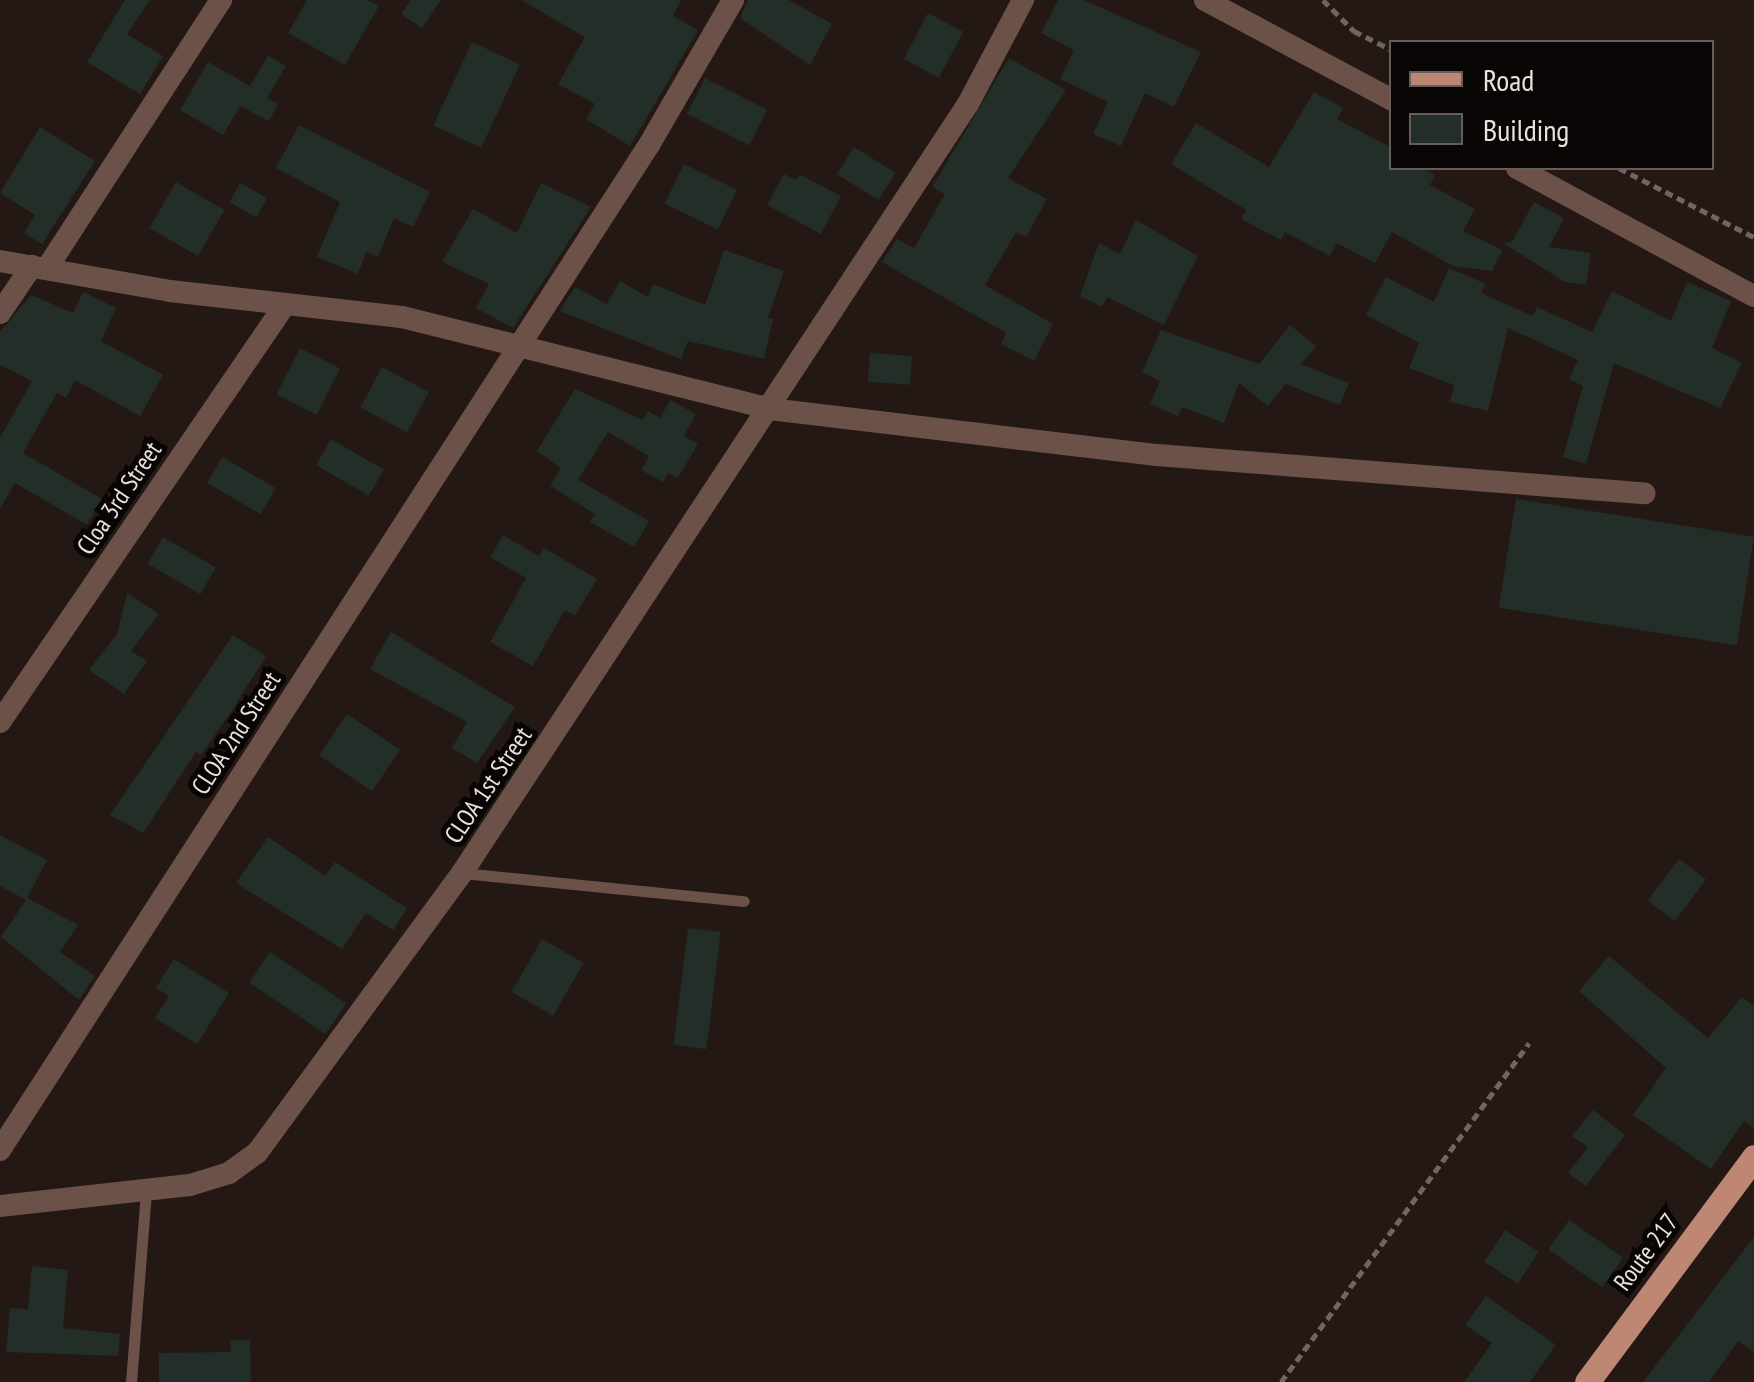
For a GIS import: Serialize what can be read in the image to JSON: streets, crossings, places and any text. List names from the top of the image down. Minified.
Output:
{"streets":{"main road":["Route 217"],"street":["Cloa 3rd Street","CLOA 2nd Street","CLOA 1st Street"]},"legend":["Road","Building"]}
